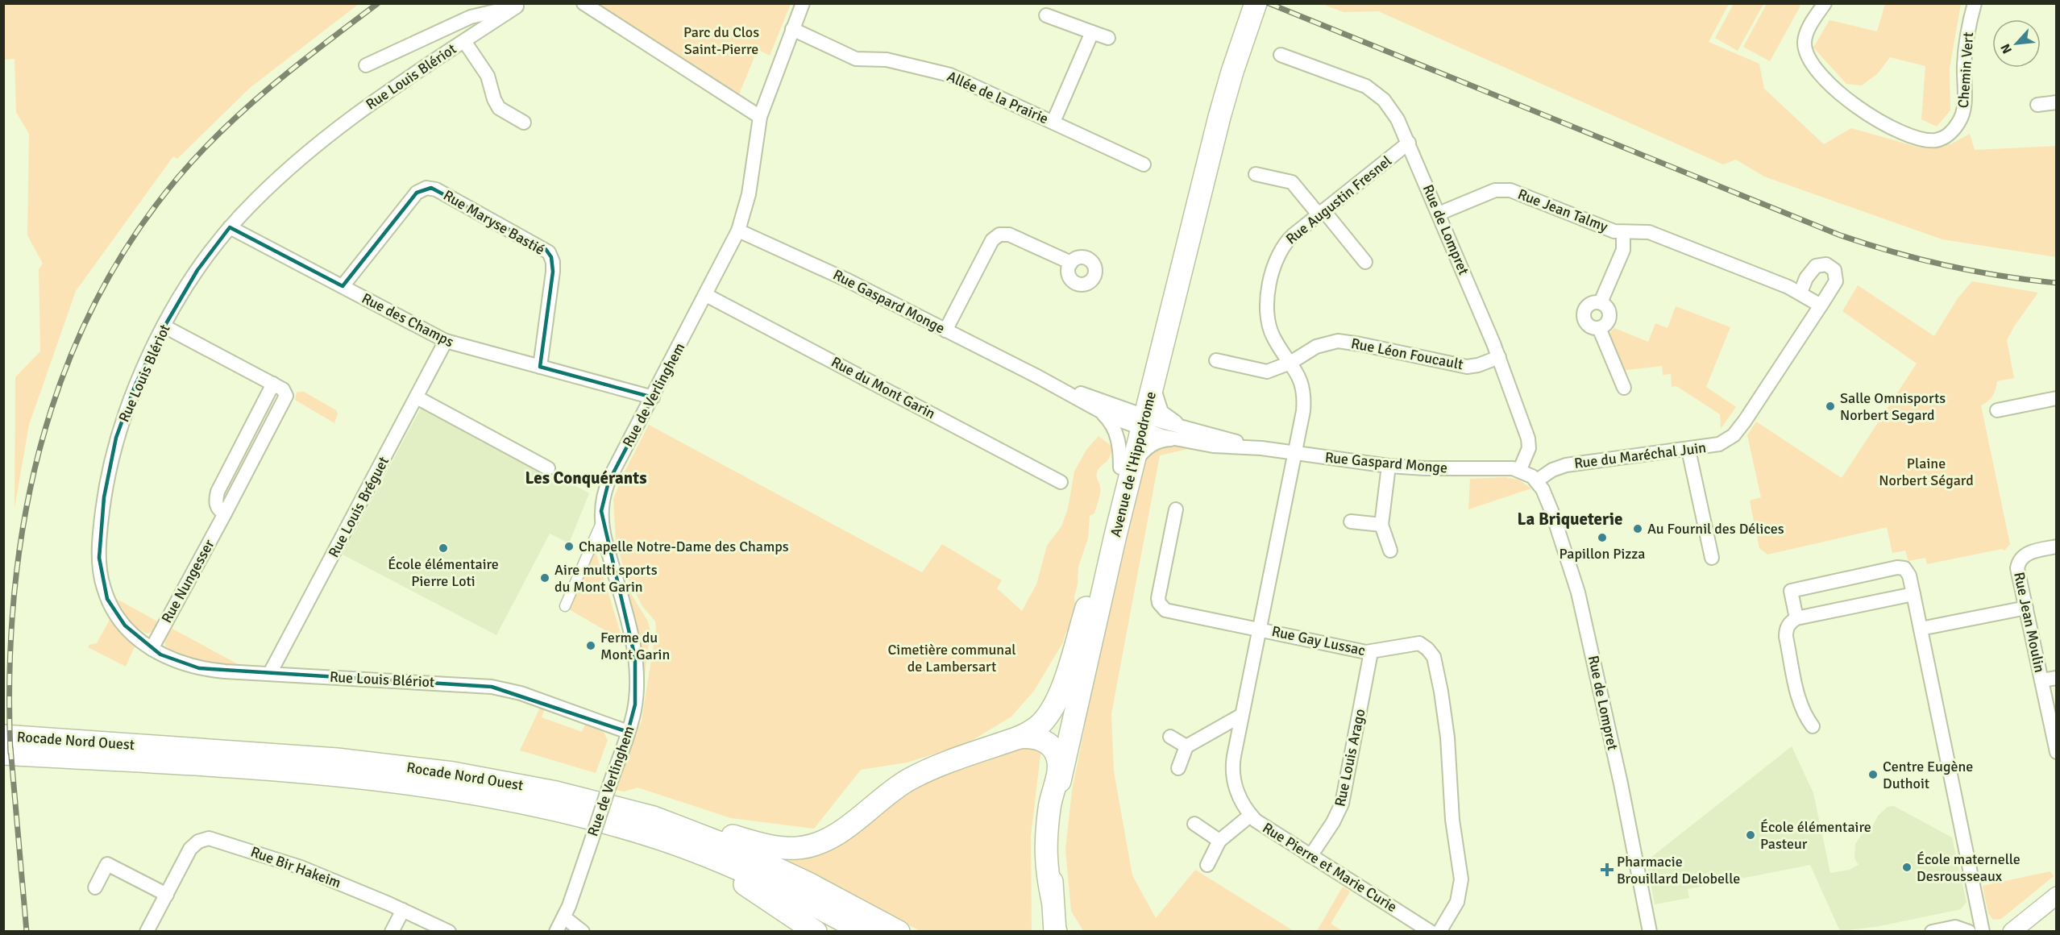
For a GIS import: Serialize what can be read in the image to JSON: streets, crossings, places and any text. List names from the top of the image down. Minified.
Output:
{"streets":{"main road":["Avenue de l'Hippodrome","Rocade Nord Ouest"],"street":["Chemin Vert","Rue Louis Blériot","Allée de la Prairie","Rue Augustin Fresnel","Rue Jean Talmy","Rue Maryse Bastié","Rue de Lompret","Rue Gaspard Monge","Rue des Champs","Rue Léon Foucault","Rue du Mont Garin","Rue de Verlinghem","Rue du Maréchal Juin","Rue Louis Bréguet","Rue Nungesser","Rue Jean Moulin","Rue Gay Lussac","Rue Louis Arago","Rue Bir Hakeim","Rue Pierre et Marie Curie"]},"crossings":[["Rue Louis Blériot","Rue des Champs"],["Rue Louis Blériot","Rue de Verlinghem"],["Rue Louis Blériot","Rue Louis Bréguet"],["Rue Louis Blériot","Rue Nungesser"],["Allée de la Prairie","Rue de Verlinghem"],["Rue Augustin Fresnel","Rue de Lompret"],["Rue Augustin Fresnel","Rue Gaspard Monge"],["Rue Augustin Fresnel","Rue Léon Foucault"],["Rue Augustin Fresnel","Rue Pierre et Marie Curie"],["Rue Jean Talmy","Rue de Lompret"],["Rue Jean Talmy","Rue du Maréchal Juin"],["Rue Maryse Bastié","Rue des Champs"],["Rue de Lompret","Rue Gaspard Monge"],["Rue de Lompret","Rue Léon Foucault"],["Rue de Lompret","Rue du Maréchal Juin"],["Rue Gaspard Monge","Rue de Verlinghem"],["Rue Gaspard Monge","Avenue de l'Hippodrome"],["Rue Gaspard Monge","Rue Pierre et Marie Curie"],["Rue des Champs","Rue de Verlinghem"],["Rue des Champs","Rue Louis Bréguet"],["Rue du Mont Garin","Rue de Verlinghem"],["Rue Gay Lussac","Rue Louis Arago"],["Rue Gay Lussac","Rue Pierre et Marie Curie"],["Rue Louis Arago","Rue Pierre et Marie Curie"]],"districts":["Les Conquérants","La Briqueterie"],"parks":["Parc du Clos Saint-Pierre","Plaine Norbert Ségard","Cimetière communal de Lambersart"],"places":{"other":["Salle Omnisports Norbert Segard","Au Fournil des Délices","Papillon Pizza","Chapelle Notre-Dame des Champs","École élémentaire Pierre Loti","Aire multi sports du Mont Garin","Ferme du Mont Garin","Centre Eugène Duthoit","École élémentaire Pasteur","École maternelle Desrousseaux"],"health":["Pharmacie Brouillard Delobelle"]},"north":"bottom left"}
